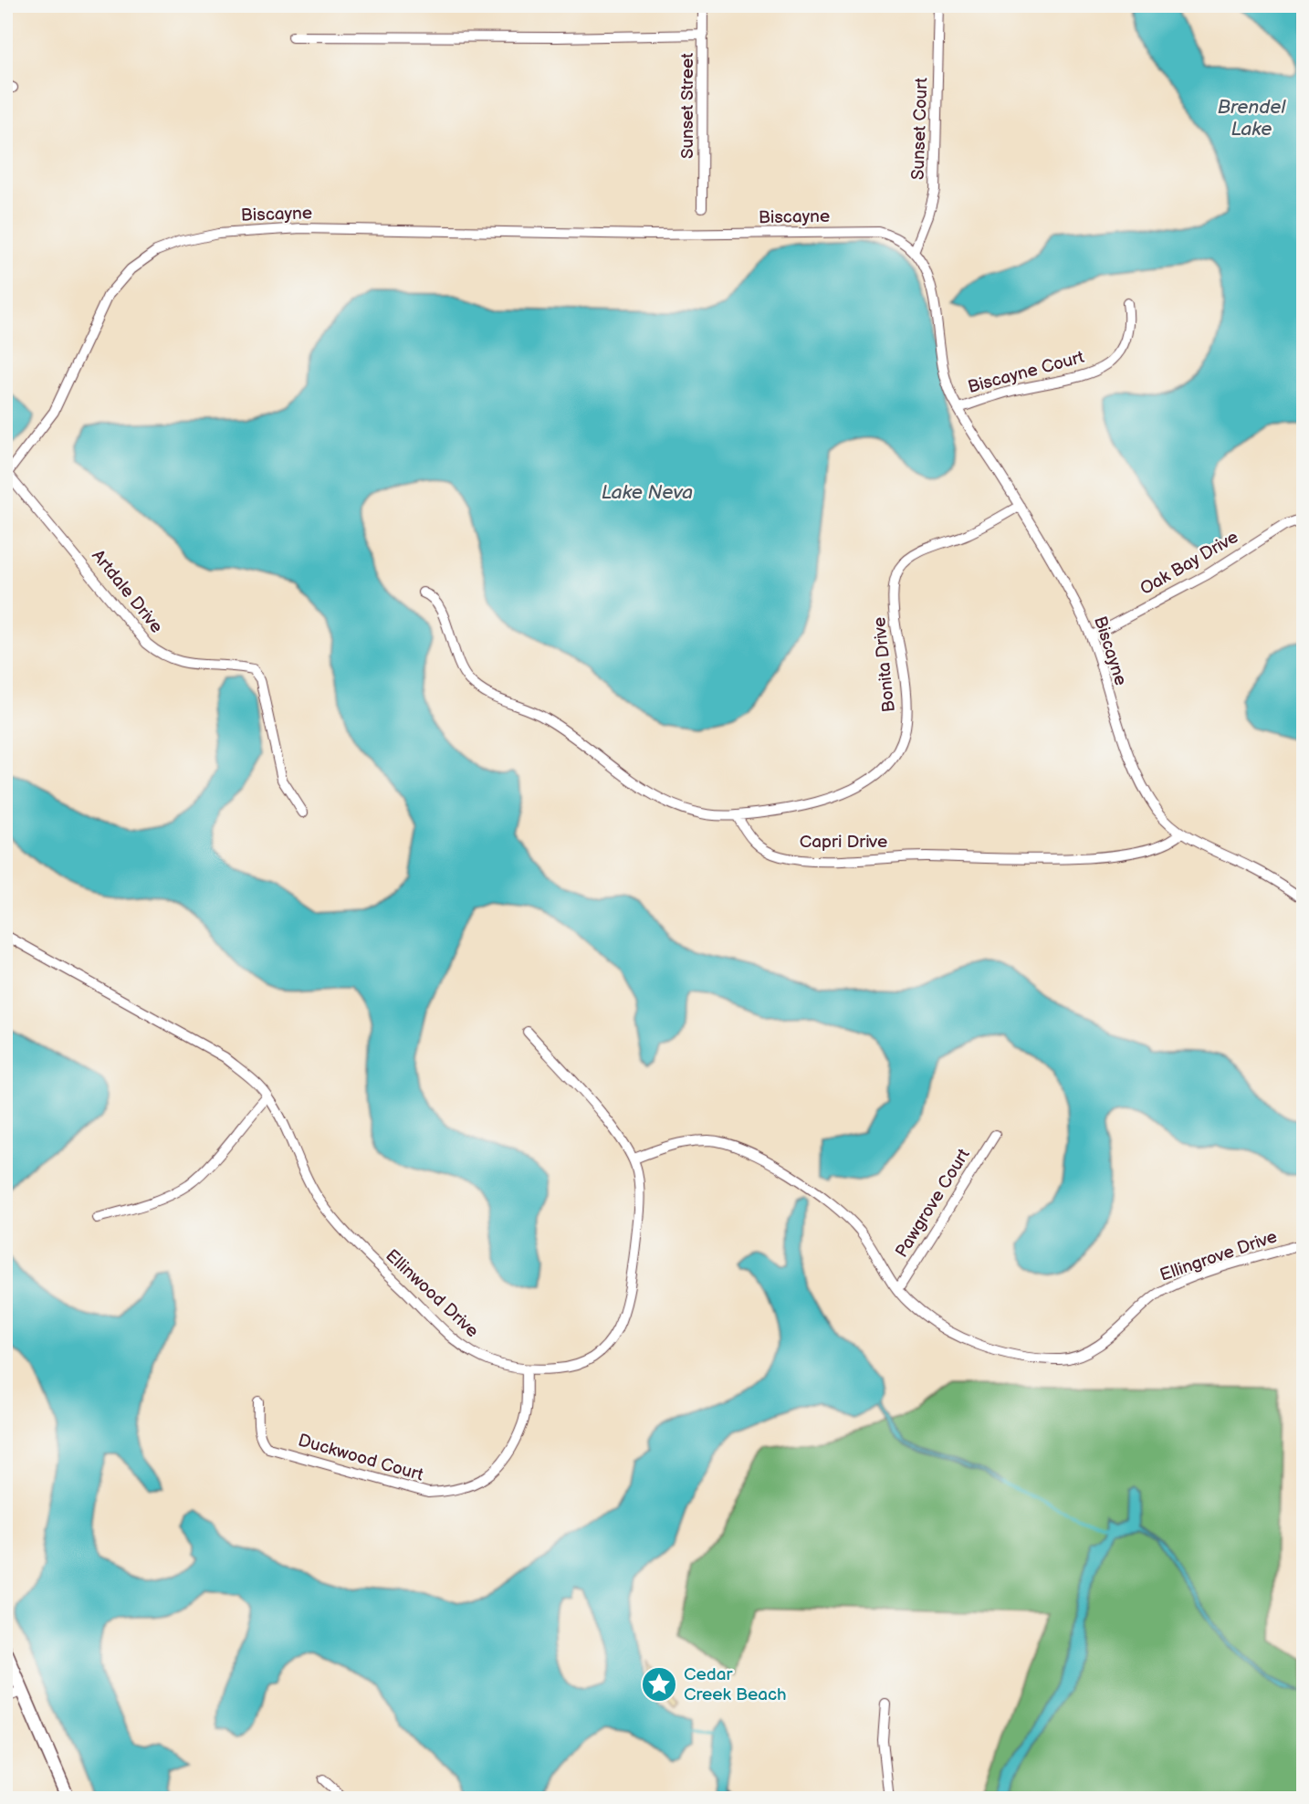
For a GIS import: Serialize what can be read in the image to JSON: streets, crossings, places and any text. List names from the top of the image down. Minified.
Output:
{"streets":{"street":["Sunset Street","Sunset Court","Biscayne","Biscayne Court","Oak Bay Drive","Artdale Drive","Bonita Drive","Capri Drive","Pawgrove Court","Ellingrove Drive","Ellinwood Drive","Duckwood Court"]},"crossings":[["Sunset Court","Biscayne"],["Biscayne","Biscayne Court"],["Biscayne","Oak Bay Drive"],["Biscayne","Artdale Drive"],["Biscayne","Bonita Drive"],["Biscayne","Capri Drive"],["Bonita Drive","Capri Drive"],["Pawgrove Court","Ellingrove Drive"],["Ellingrove Drive","Ellinwood Drive"],["Ellinwood Drive","Duckwood Court"]],"water":["Brendel Lake","Lake Neva"],"places":{"place":["Cedar Creek Beach"]}}
